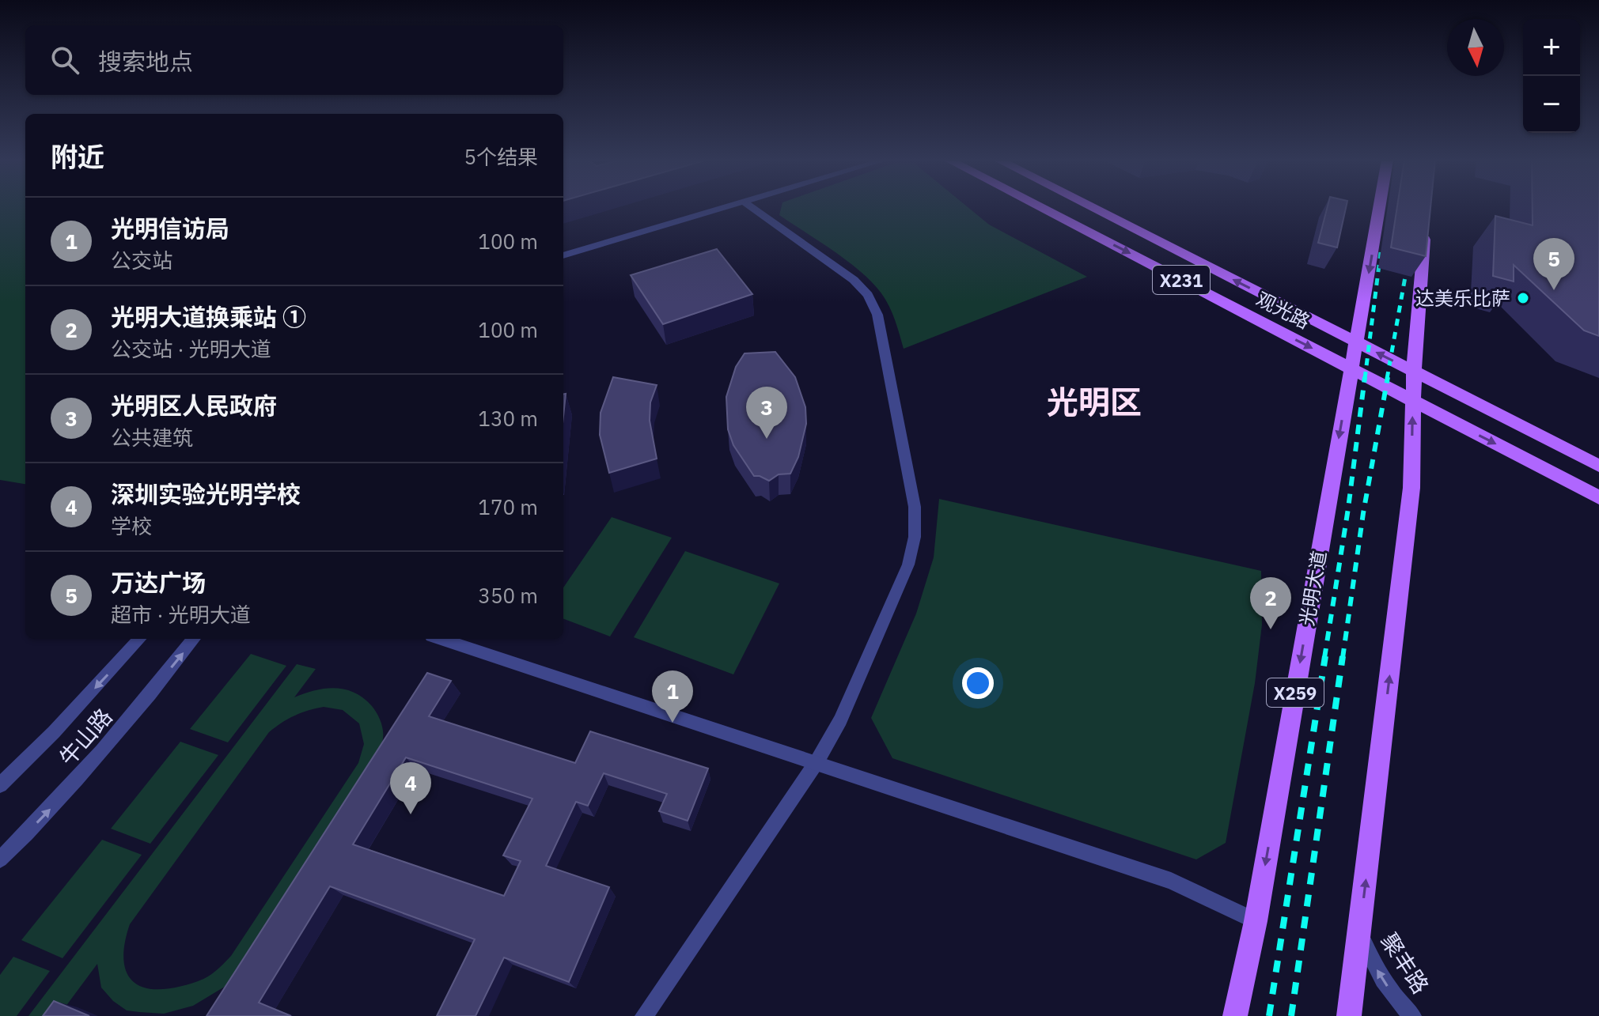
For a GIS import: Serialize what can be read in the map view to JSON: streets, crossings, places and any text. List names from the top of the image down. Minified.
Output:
{"streets":{"main road":["X231","观光路","光明大道","X259"],"street":["牛山路","聚丰路"]},"crossings":[["X231","观光路"],["X231","光明大道"],["观光路","光明大道"]],"one_way":["聚丰路"],"districts":["光明区"],"places":["达美乐比萨"],"north":"bottom","page":{"map_buttons":["+","−"],"search":"搜索地点","heading":["附近","5个结果"],"list":[{"mark":"1","name":"光明信访局","note":"公交站","value":"100 m"},{"mark":"2","name":"光明大道换乘站 ①","note":"公交站 · 光明大道","value":"100 m"},{"mark":"3","name":"光明区人民政府","note":"公共建筑","value":"130 m"},{"mark":"4","name":"深圳实验光明学校","note":"学校","value":"170 m"},{"mark":"5","name":"万达广场","note":"超市 · 光明大道","value":"350 m"}],"pins":["5","3","2","1","4"]}}
